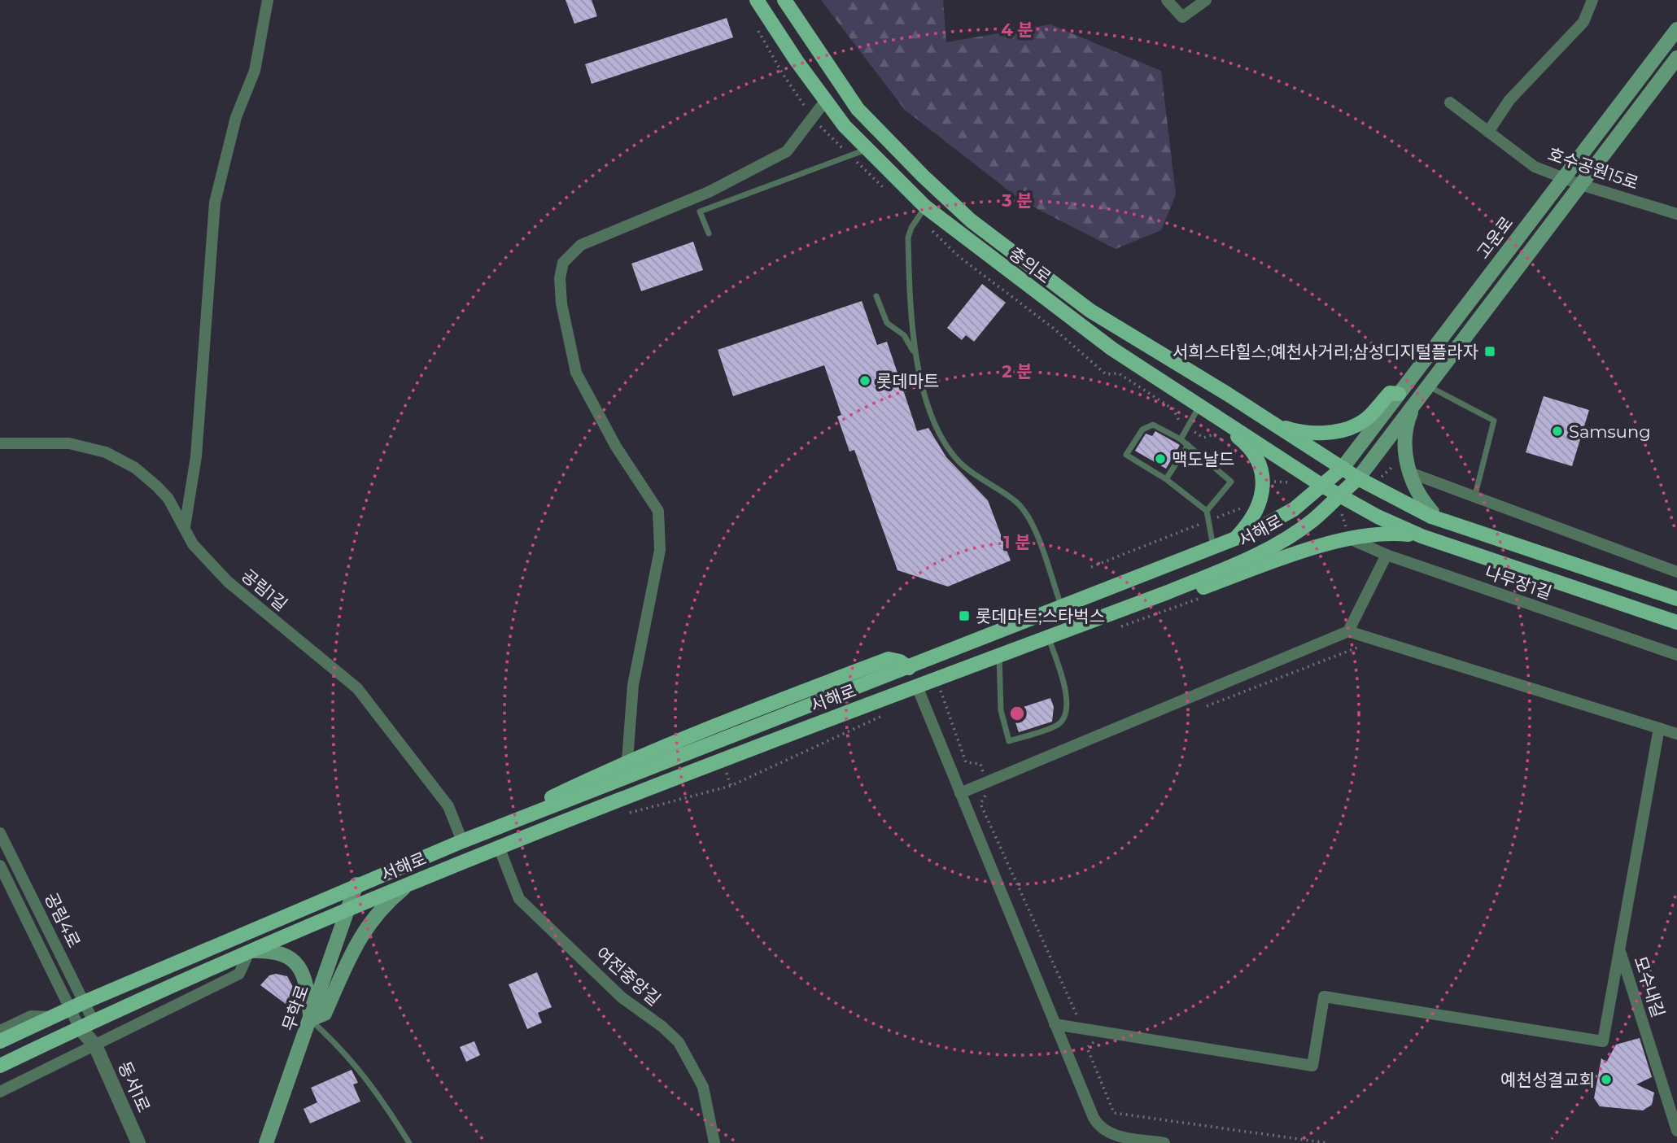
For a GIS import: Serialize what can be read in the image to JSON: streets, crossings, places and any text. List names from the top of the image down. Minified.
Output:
{"streets":{"main road":["고운로","충의로","서해로","무학로"],"street":["호수공원15로","나무장1길","공림1길","공림4로","여전중앙길","모수내길","동서1로"]},"crossings":[["호수공원15로","고운로"],["고운로","충의로"],["고운로","서해로"],["충의로","서해로"],["서해로","공림1길"],["서해로","공림4로"],["서해로","여전중앙길"],["서해로","무학로"],["서해로","동서1로"],["공림4로","동서1로"]],"places":{"transit":["서희스타힐스;예천사거리;삼성디지털플라자","롯데마트;스타벅스"],"other":["롯데마트","Samsung","맥도날드","예천성결교회"]},"rings":["4 분","3 분","2 분","1 분"]}
